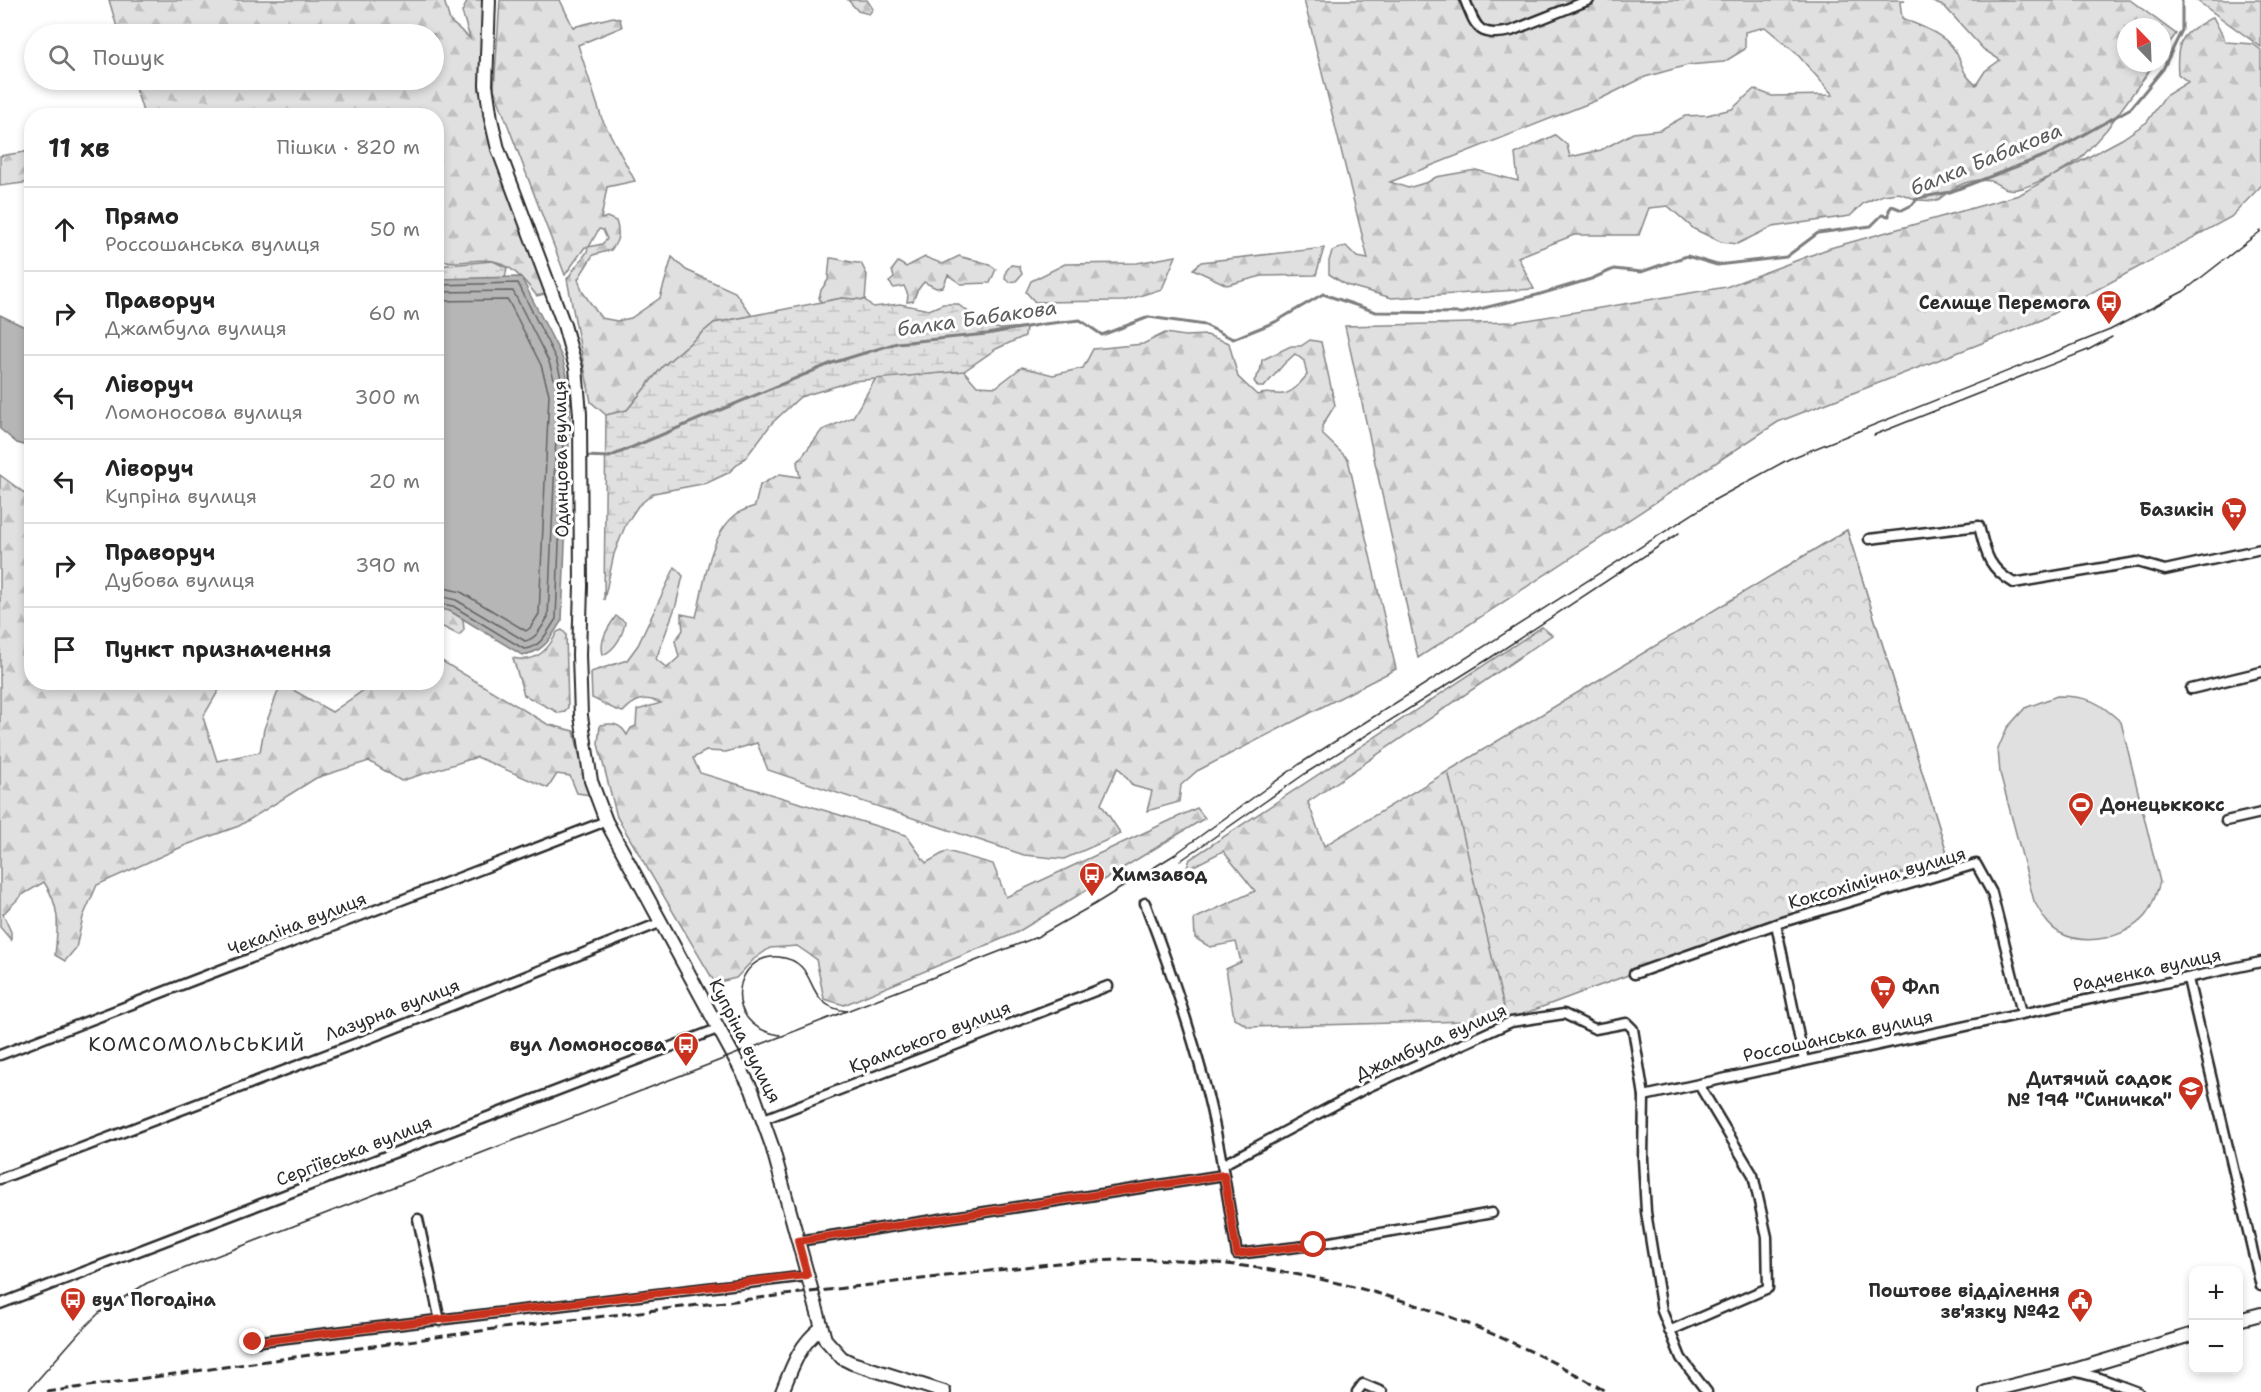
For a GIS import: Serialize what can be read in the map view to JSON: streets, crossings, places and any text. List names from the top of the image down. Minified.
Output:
{"streets":{"main road":["Одинцова вулиця","Купріна вулиця"],"street":["Коксохімічна вулиця","Чекаліна вулиця","Радченка вулиця","Лазурна вулиця","Россошанська вулиця","Крамського вулиця","Джамбула вулиця","Сергіївська вулиця"]},"crossings":[["Одинцова вулиця","Чекаліна вулиця"],["Одинцова вулиця","Купріна вулиця"],["Коксохімічна вулиця","Россошанська вулиця"],["Чекаліна вулиця","Купріна вулиця"],["Радченка вулиця","Россошанська вулиця"],["Лазурна вулиця","Купріна вулиця"],["Россошанська вулиця","Джамбула вулиця"],["Крамського вулиця","Купріна вулиця"],["Купріна вулиця","Сергіївська вулиця"]],"districts":["КОМСОМОЛЬСЬКИЙ"],"water":["балка Бабакова"],"places":{"bus stop":["Селище Перемога","Химзавод","вул Ломоносова","вул Погодіна"],"supermarket":["Базикін","Флп"],"sports":["Донецьккокс"],"school or university":["Дитячий садок № 194 \"Синичка\""],"public building":["Поштове відділення зв'язку №42"]},"north":"top left","page":{"search":"Пошук","heading":["11 хв","Пішки · 820 m"],"list":[["Прямо","Россошанська вулиця","50 m"],["Праворуч","Джамбула вулиця","60 m"],["Ліворуч","Ломоносова вулиця","300 m"],["Ліворуч","Купріна вулиця","20 m"],["Праворуч","Дубова вулиця","390 m"],"Пункт призначення"],"map_buttons":["+","−"]}}
